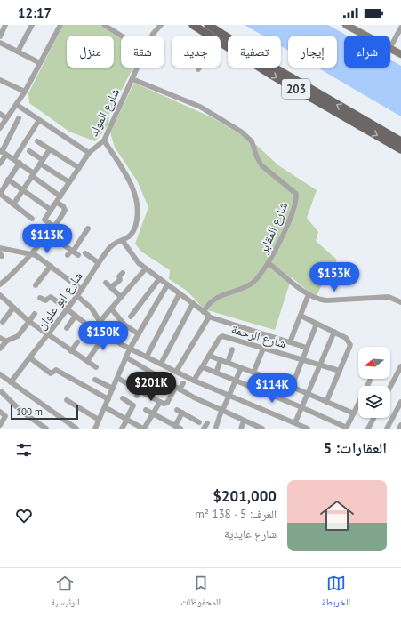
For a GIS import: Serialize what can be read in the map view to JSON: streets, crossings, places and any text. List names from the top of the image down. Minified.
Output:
{"streets":{"main road":["203"],"street":["شارع المولد","شارع المقابر","شارع ابو علوان","شارع الرحمة"]},"crossings":[["شارع المولد","شارع المقابر"],["شارع المولد","شارع ابو علوان"]],"scale_bar":"100 m","north":"left","page":{"status":"12:17","chip":["شراء","إيجار","تصفية","جديد","شقة","منزل"],"price":["$113K","$153K","$150K","$201K","$114K"],"scale":"100 m","heading":"العقارات: 5","list":[{"name":"$201,000","note":"الغرف: 5 · 138 m² · شارع عايدية"}],"tabs":["الخريطة","المحفوظات","الرئيسية"]}}
